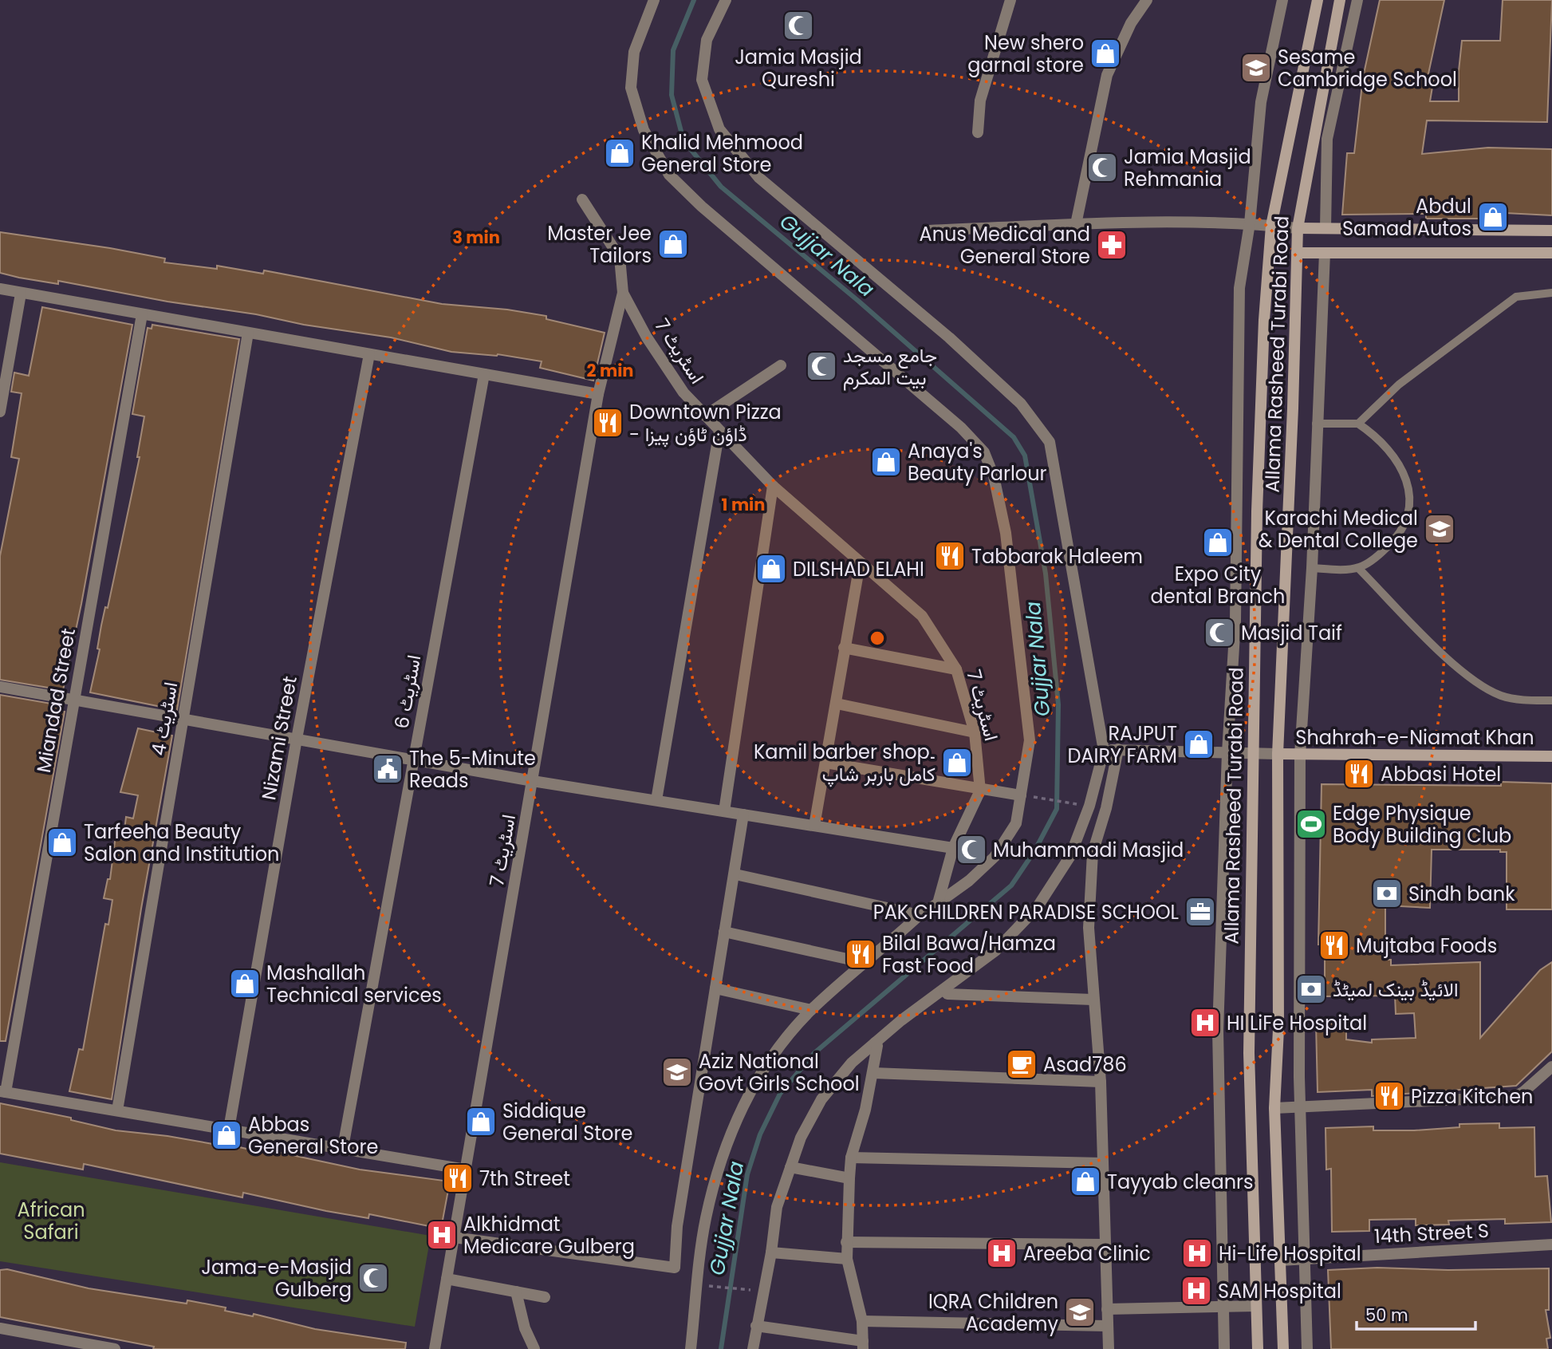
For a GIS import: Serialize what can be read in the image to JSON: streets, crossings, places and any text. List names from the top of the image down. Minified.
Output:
{"streets":{"main road":["Allama Rasheed Turabi Road","Shahrah-e-Niamat Khan"],"street":["اسٹریٹ 7","اسٹریٹ 6","Miandad Street","اسٹریٹ 4","Nizami Street","14th Street S"]},"crossings":[["Allama Rasheed Turabi Road","Shahrah-e-Niamat Khan"],["Allama Rasheed Turabi Road","14th Street S"]],"water":["Gujjar Nala"],"parks":["African Safari"],"places":{"mosque":["Jamia Masjid Qureshi","Jamia Masjid Rehmania","جامع مسجد بیت المکرم","Masjid Taif","Muhammadi Masjid","Jama-e-Masjid Gulberg"],"shop":["New shero garnal store","Khalid Mehmood General Store","Abdul Samad Autos","Master Jee Tailors","Anaya's Beauty Parlour","Expo City dental Branch","DILSHAD ELAHI","RAJPUT DAIRY FARM","Kamil barber shop۔ کامل باربر شاپ","Tarfeeha Beauty Salon and Institution","Mashallah Technical services","Siddique General Store","Abbas General Store","Tayyab cleanrs"],"school or university":["Sesame Cambridge School","Karachi Medical & Dental College","Aziz National Govt Girls School","IQRA Children Academy"],"pharmacy":["Anus Medical and General Store"],"restaurant":["Downtown Pizza - ڈاؤن ٹاؤن پیزا","Tabbarak Haleem","Abbasi Hotel","Mujtaba Foods","Bilal Bawa/Hamza Fast Food","Pizza Kitchen","7th Street"],"public building":["The 5-Minute Reads"],"sports":["Edge Physique Body Building Club"],"bank":["Sindh bank","الائیڈ بینک لمیٹڈ"],"office":["PAK CHILDREN PARADISE SCHOOL"],"hospital":["HI LiFe Hospital","Alkhidmat Medicare Gulberg","Areeba Clinic","Hi-Life Hospital","SAM Hospital"],"cafe":["Asad786"]},"scale_bar":"50 m","rings":["3 min","2 min","1 min"]}
